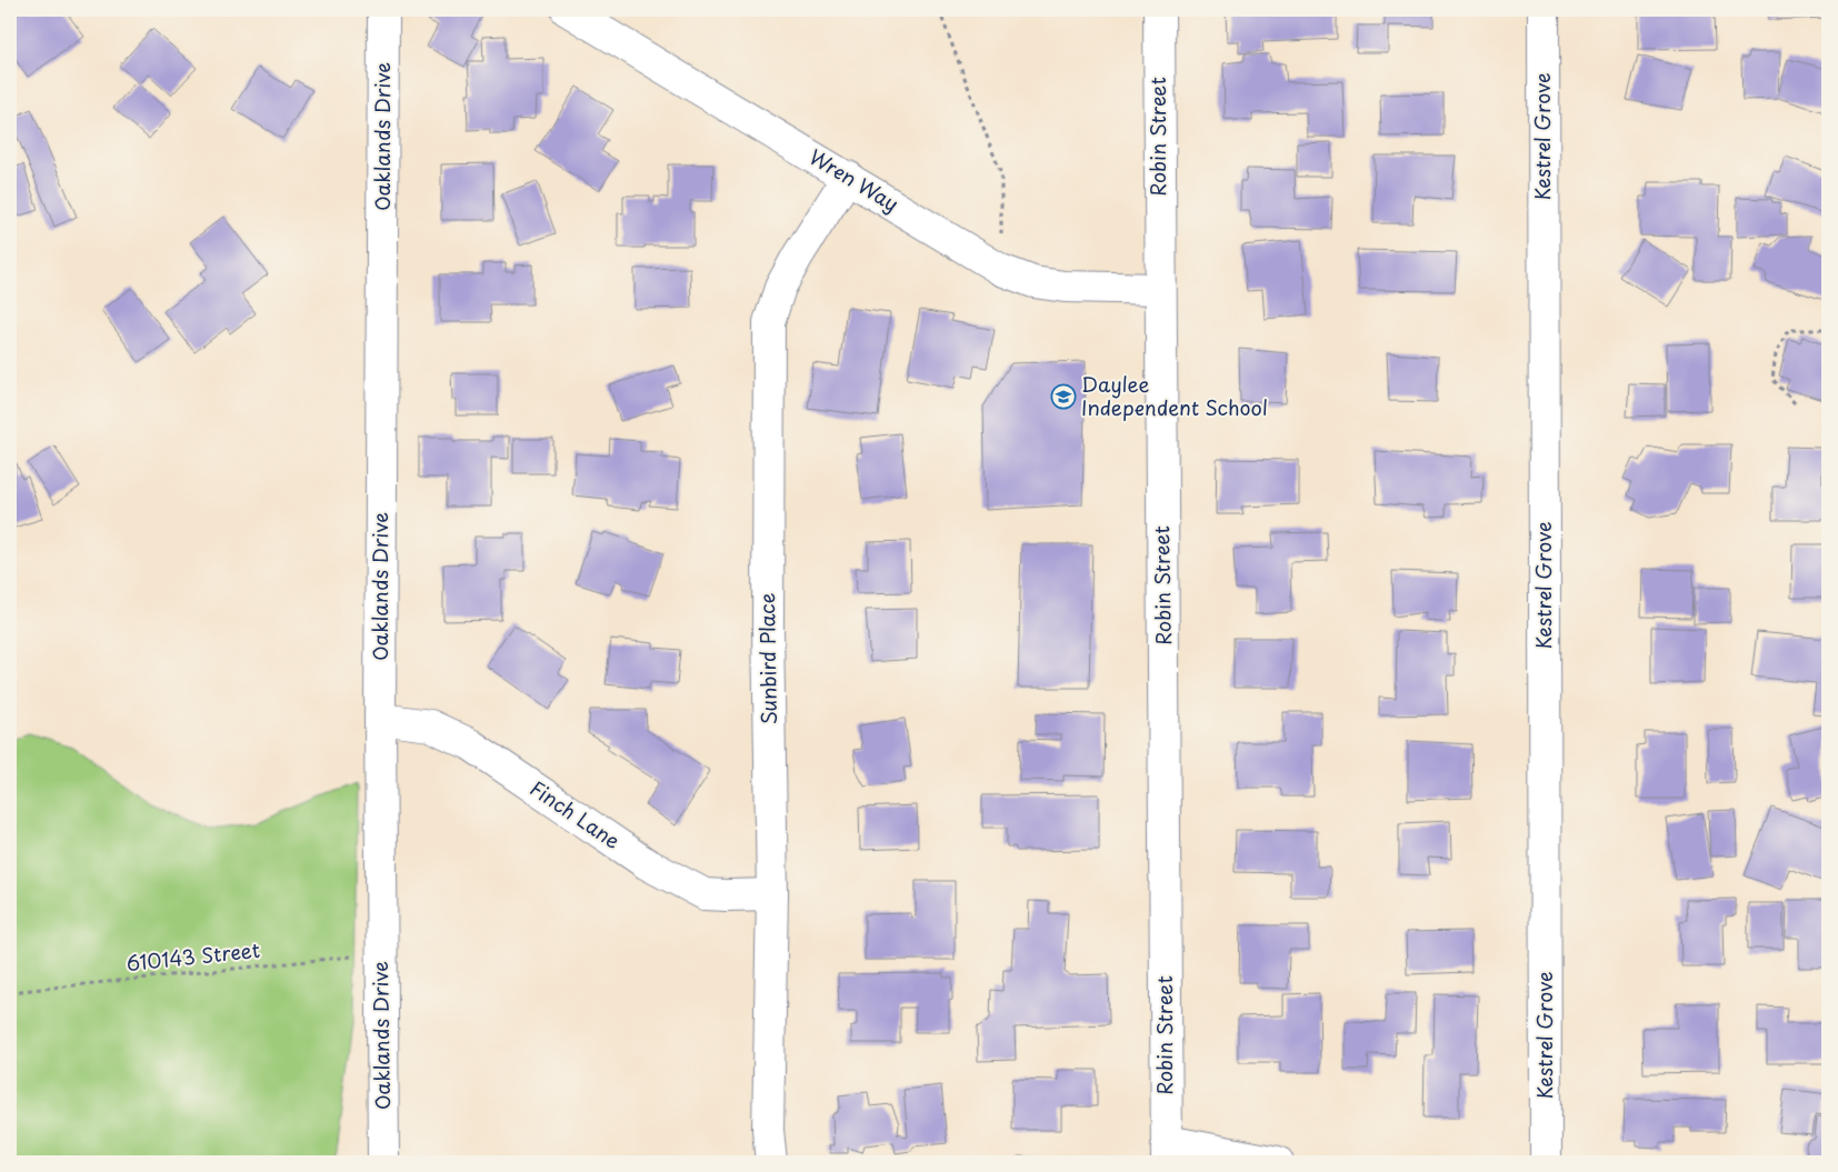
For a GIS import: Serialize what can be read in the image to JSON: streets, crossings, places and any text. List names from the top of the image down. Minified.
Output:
{"streets":{"street":["Oaklands Drive","Robin Street","Kestrel Grove","Wren Way","Sunbird Place","Finch Lane"],"path":["610143 Street"]},"crossings":[["Oaklands Drive","Finch Lane"],["Oaklands Drive","610143 Street"],["Robin Street","Wren Way"],["Wren Way","Sunbird Place"],["Sunbird Place","Finch Lane"]],"places":{"school or university":["Daylee Independent School"]}}
